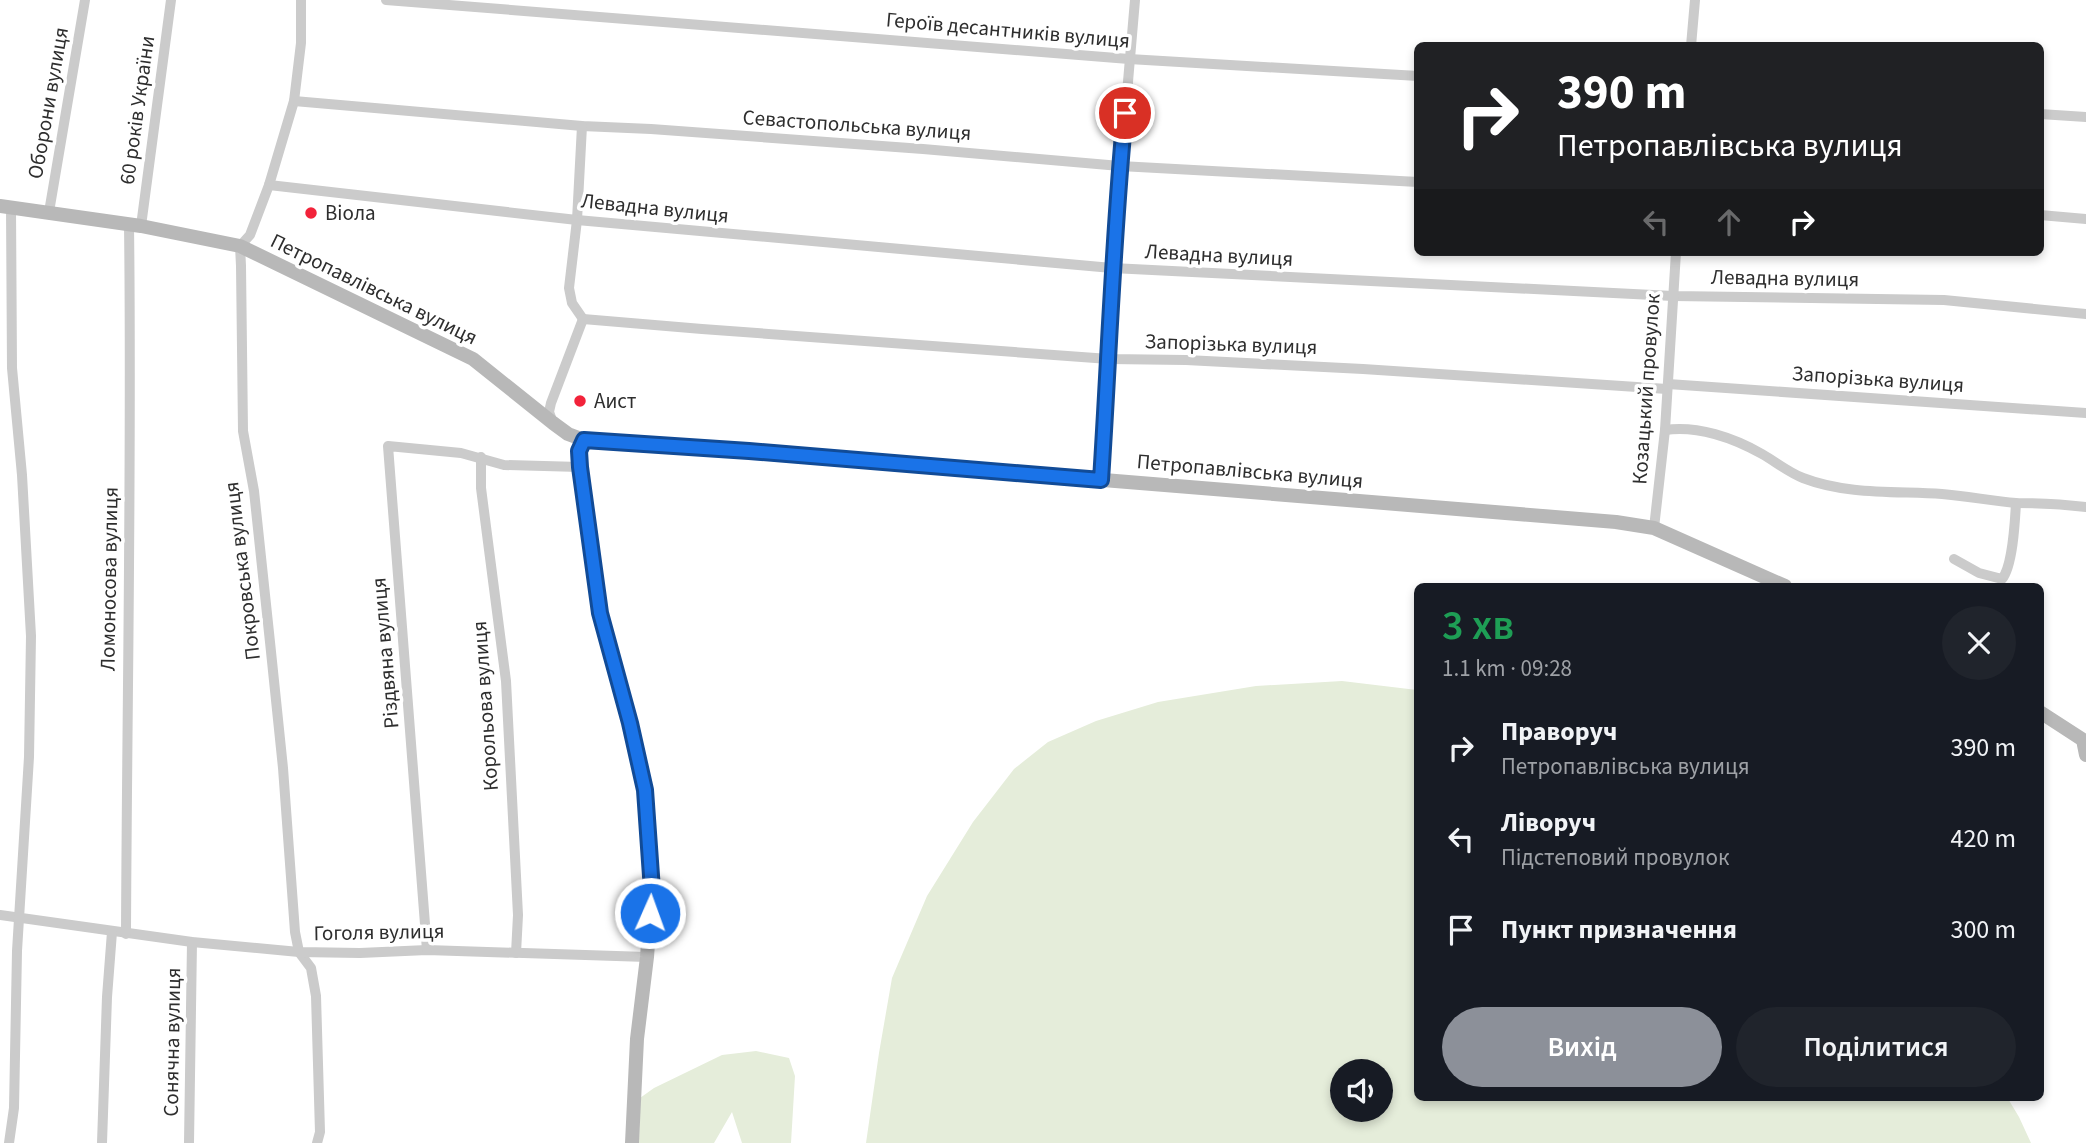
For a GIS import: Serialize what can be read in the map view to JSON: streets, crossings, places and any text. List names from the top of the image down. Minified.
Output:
{"streets":{"street":["Героїв десантників вулиця","Оборони вулиця","60 років України","Севастопольська вулиця","Левадна вулиця","Петропавлівська вулиця","Запорізька вулиця","Козацький провулок","Покровська вулиця","Ломоносова вулиця","Різдвяна вулиця","Корольова вулиця","Гоголя вулиця","Сонячна вулиця"]},"crossings":[["Оборони вулиця","Петропавлівська вулиця"],["60 років України","Петропавлівська вулиця"],["60 років України","Ломоносова вулиця"],["Левадна вулиця","Козацький провулок"],["Петропавлівська вулиця","Козацький провулок"],["Петропавлівська вулиця","Покровська вулиця"],["Петропавлівська вулиця","Ломоносова вулиця"],["Запорізька вулиця","Козацький провулок"],["Покровська вулиця","Гоголя вулиця"],["Ломоносова вулиця","Гоголя вулиця"],["Різдвяна вулиця","Корольова вулиця"],["Різдвяна вулиця","Гоголя вулиця"],["Корольова вулиця","Гоголя вулиця"],["Гоголя вулиця","Сонячна вулиця"]],"places":["Віола","Аист"],"page":{"turn":["390 m","Петропавлівська вулиця"],"heading":["3 хв","1.1 km · 09:28"],"list":[{"name":"Праворуч","note":"Петропавлівська вулиця","value":"390 m"},{"name":"Ліворуч","note":"Підстеповий провулок","value":"420 m"},{"name":"Пункт призначення","value":"300 m"}],"buttons":["Вихід","Поділитися"]}}
